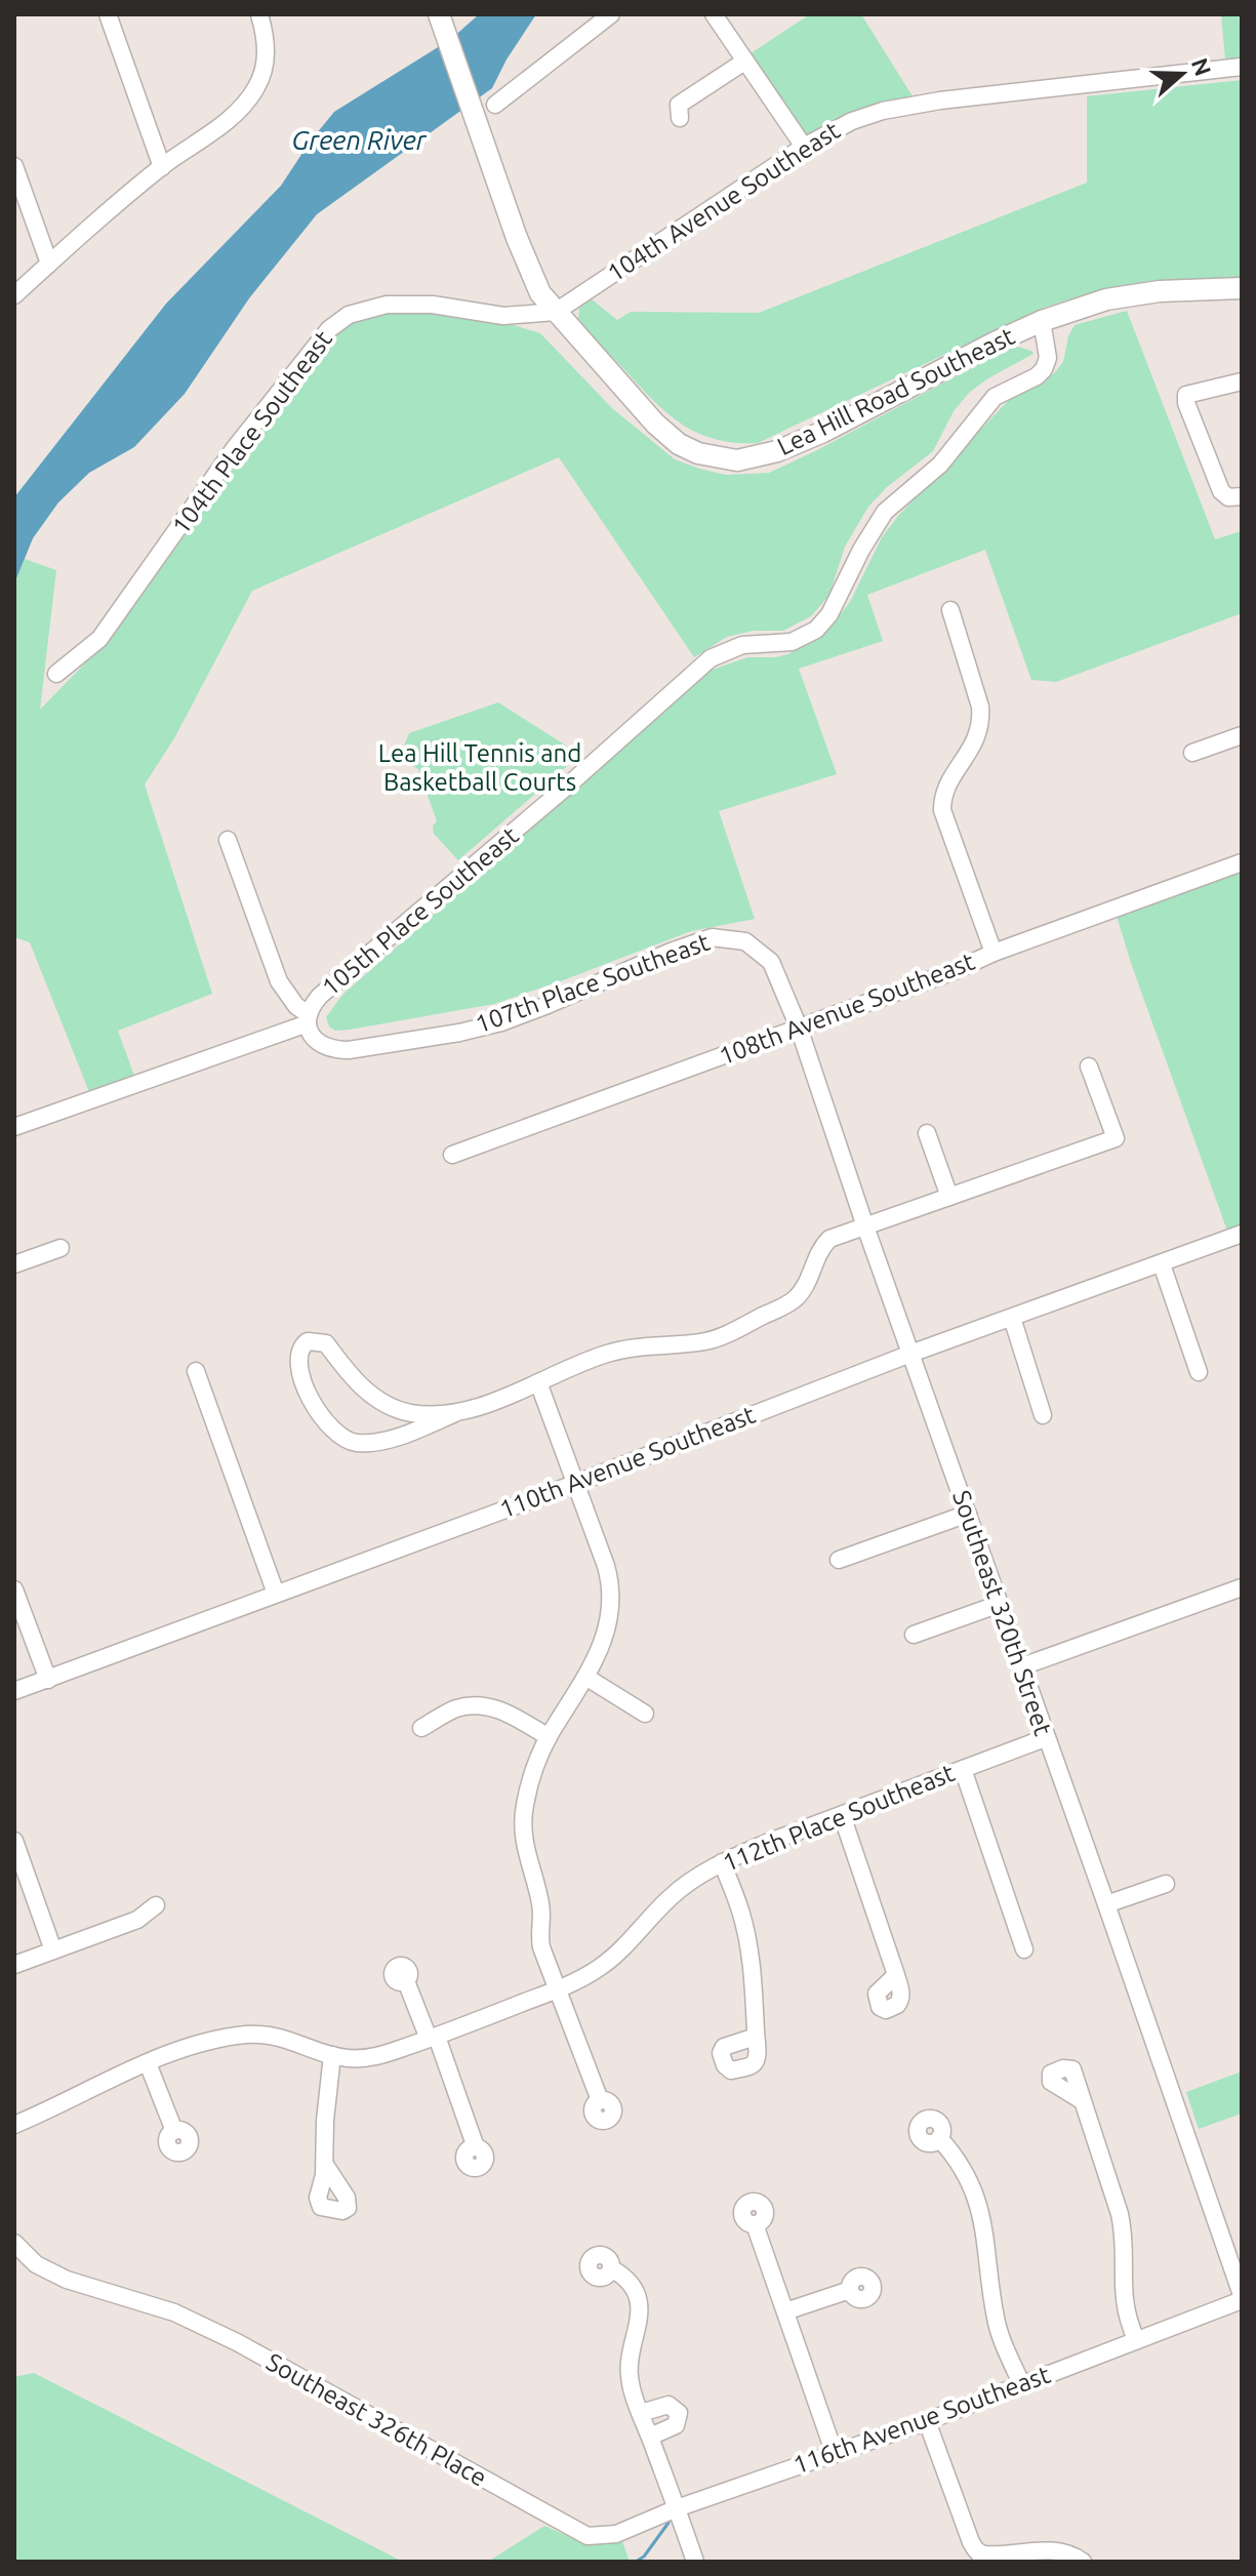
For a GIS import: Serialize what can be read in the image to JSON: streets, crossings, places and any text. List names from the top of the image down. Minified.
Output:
{"streets":{"main road":["Lea Hill Road Southeast"],"street":["104th Avenue Southeast","104th Place Southeast","105th Place Southeast","107th Place Southeast","108th Avenue Southeast","110th Avenue Southeast","Southeast 320th Street","112th Place Southeast","Southeast 326th Place","116th Avenue Southeast"]},"crossings":[["104th Avenue Southeast","Lea Hill Road Southeast"],["104th Avenue Southeast","104th Place Southeast"],["Lea Hill Road Southeast","104th Place Southeast"],["Lea Hill Road Southeast","105th Place Southeast"],["105th Place Southeast","107th Place Southeast"],["107th Place Southeast","Southeast 320th Street"],["108th Avenue Southeast","Southeast 320th Street"],["110th Avenue Southeast","Southeast 320th Street"],["Southeast 320th Street","112th Place Southeast"],["Southeast 320th Street","116th Avenue Southeast"],["Southeast 326th Place","116th Avenue Southeast"]],"water":["Green River"],"parks":["Lea Hill Tennis and Basketball Courts"],"north":"right"}
